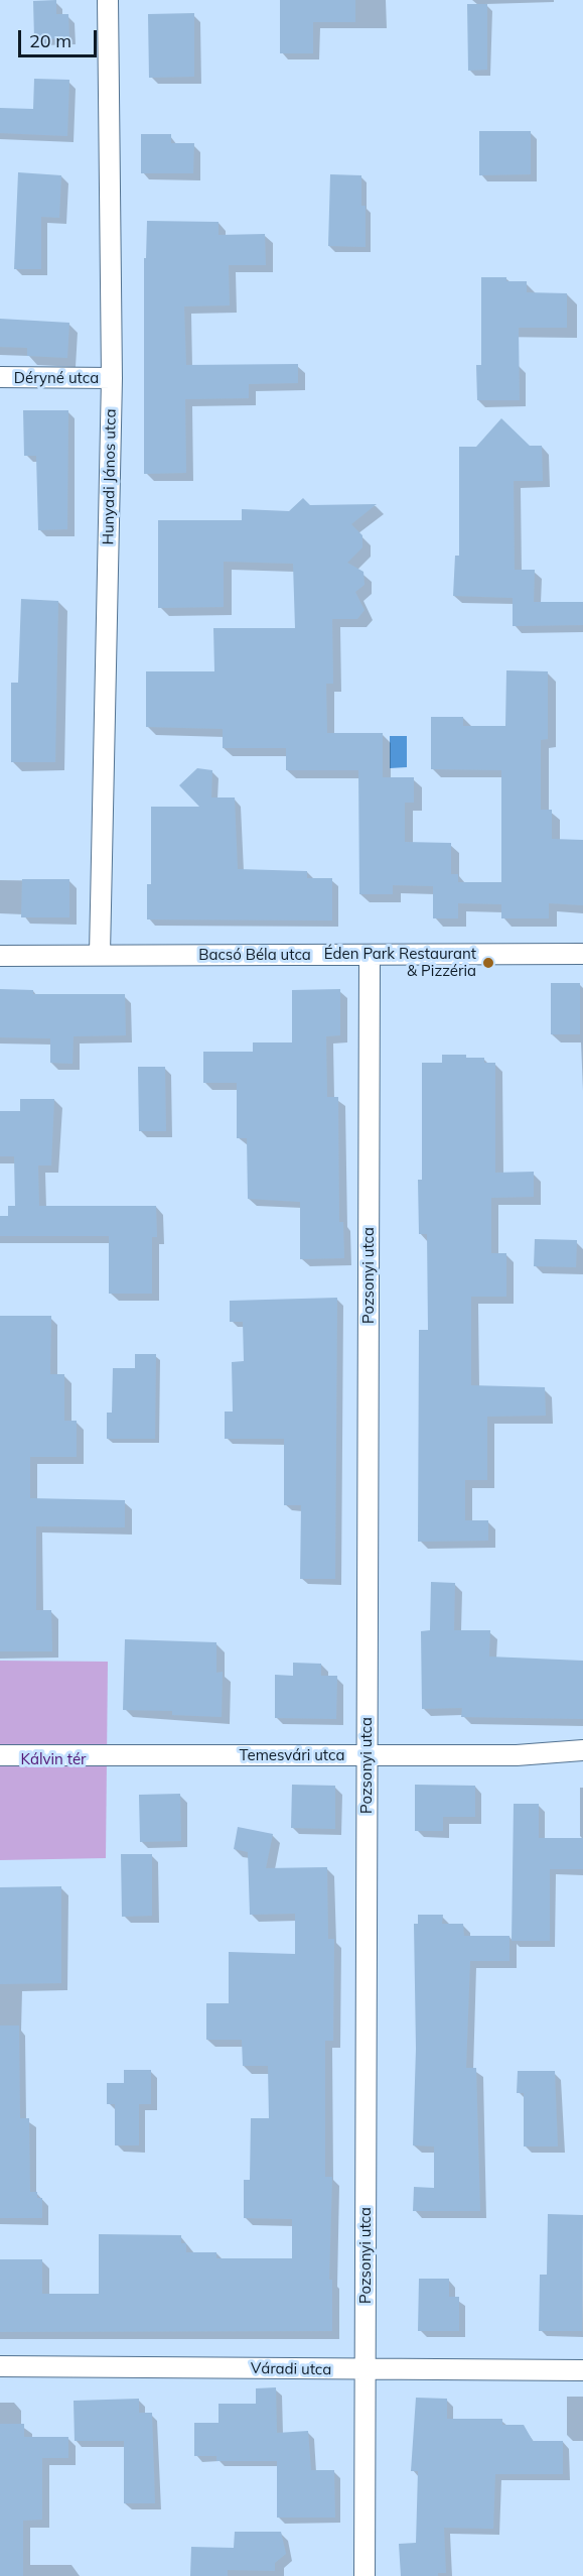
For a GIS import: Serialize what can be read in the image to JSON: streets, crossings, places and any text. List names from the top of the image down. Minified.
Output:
{"streets":{"street":["Déryné utca","Hunyadi János utca","Bacsó Béla utca","Pozsonyi utca","Temesvári utca","Váradi utca"]},"crossings":[["Déryné utca","Hunyadi János utca"],["Hunyadi János utca","Bacsó Béla utca"],["Bacsó Béla utca","Pozsonyi utca"],["Pozsonyi utca","Temesvári utca"],["Pozsonyi utca","Váradi utca"]],"parks":["Kálvin tér"],"places":["Éden Park Restaurant & Pizzéria"],"scale_bar":"20 m"}
